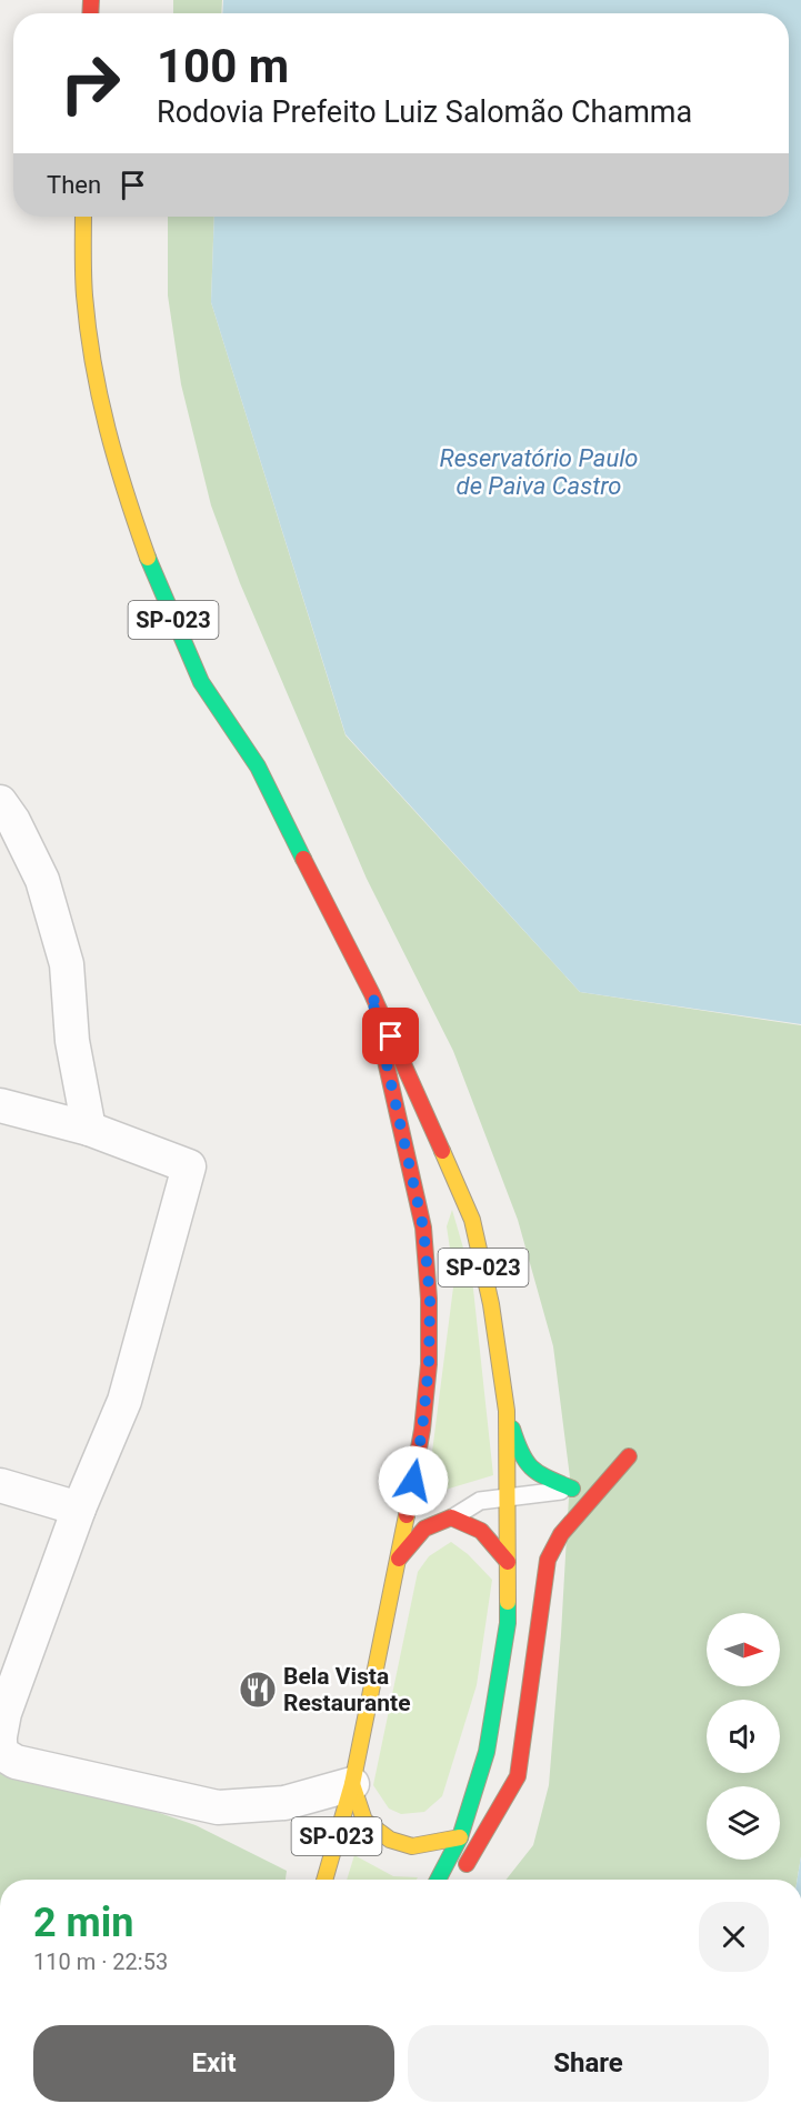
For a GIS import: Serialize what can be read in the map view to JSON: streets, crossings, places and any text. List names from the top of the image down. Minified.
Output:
{"streets":{"main road":["SP-023"]},"water":["Reservatório Paulo de Paiva Castro"],"places":{"restaurant":["Bela Vista Restaurante"]},"north":"right","page":{"turn":["100 m","Rodovia Prefeito Luiz Salomão Chamma"],"then":"Then","heading":["2 min","110 m · 22:53"],"buttons":["Exit","Share"]}}
